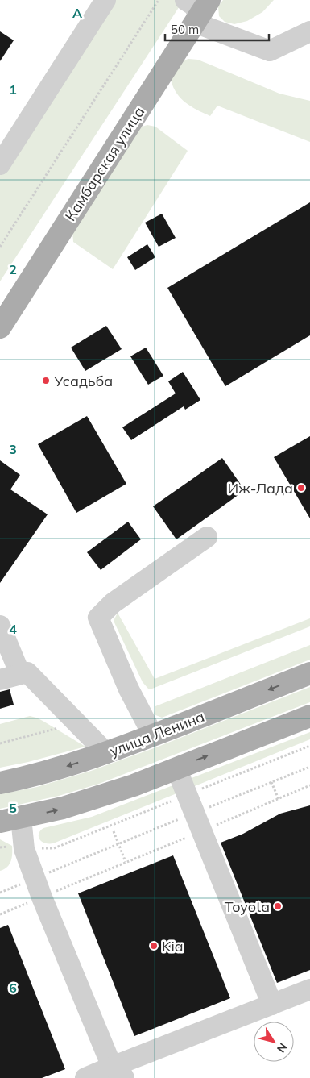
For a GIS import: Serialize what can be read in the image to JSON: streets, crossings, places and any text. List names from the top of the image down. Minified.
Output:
{"streets":{"main road":["Камбарская улица","улица Ленина"]},"places":["Усадьба","Иж-Лада","Toyota","Kia"],"scale_bar":"50 m","north":"bottom right","grid":{"columns":["A"],"rows":["1","2","3","4","5","6"]}}
